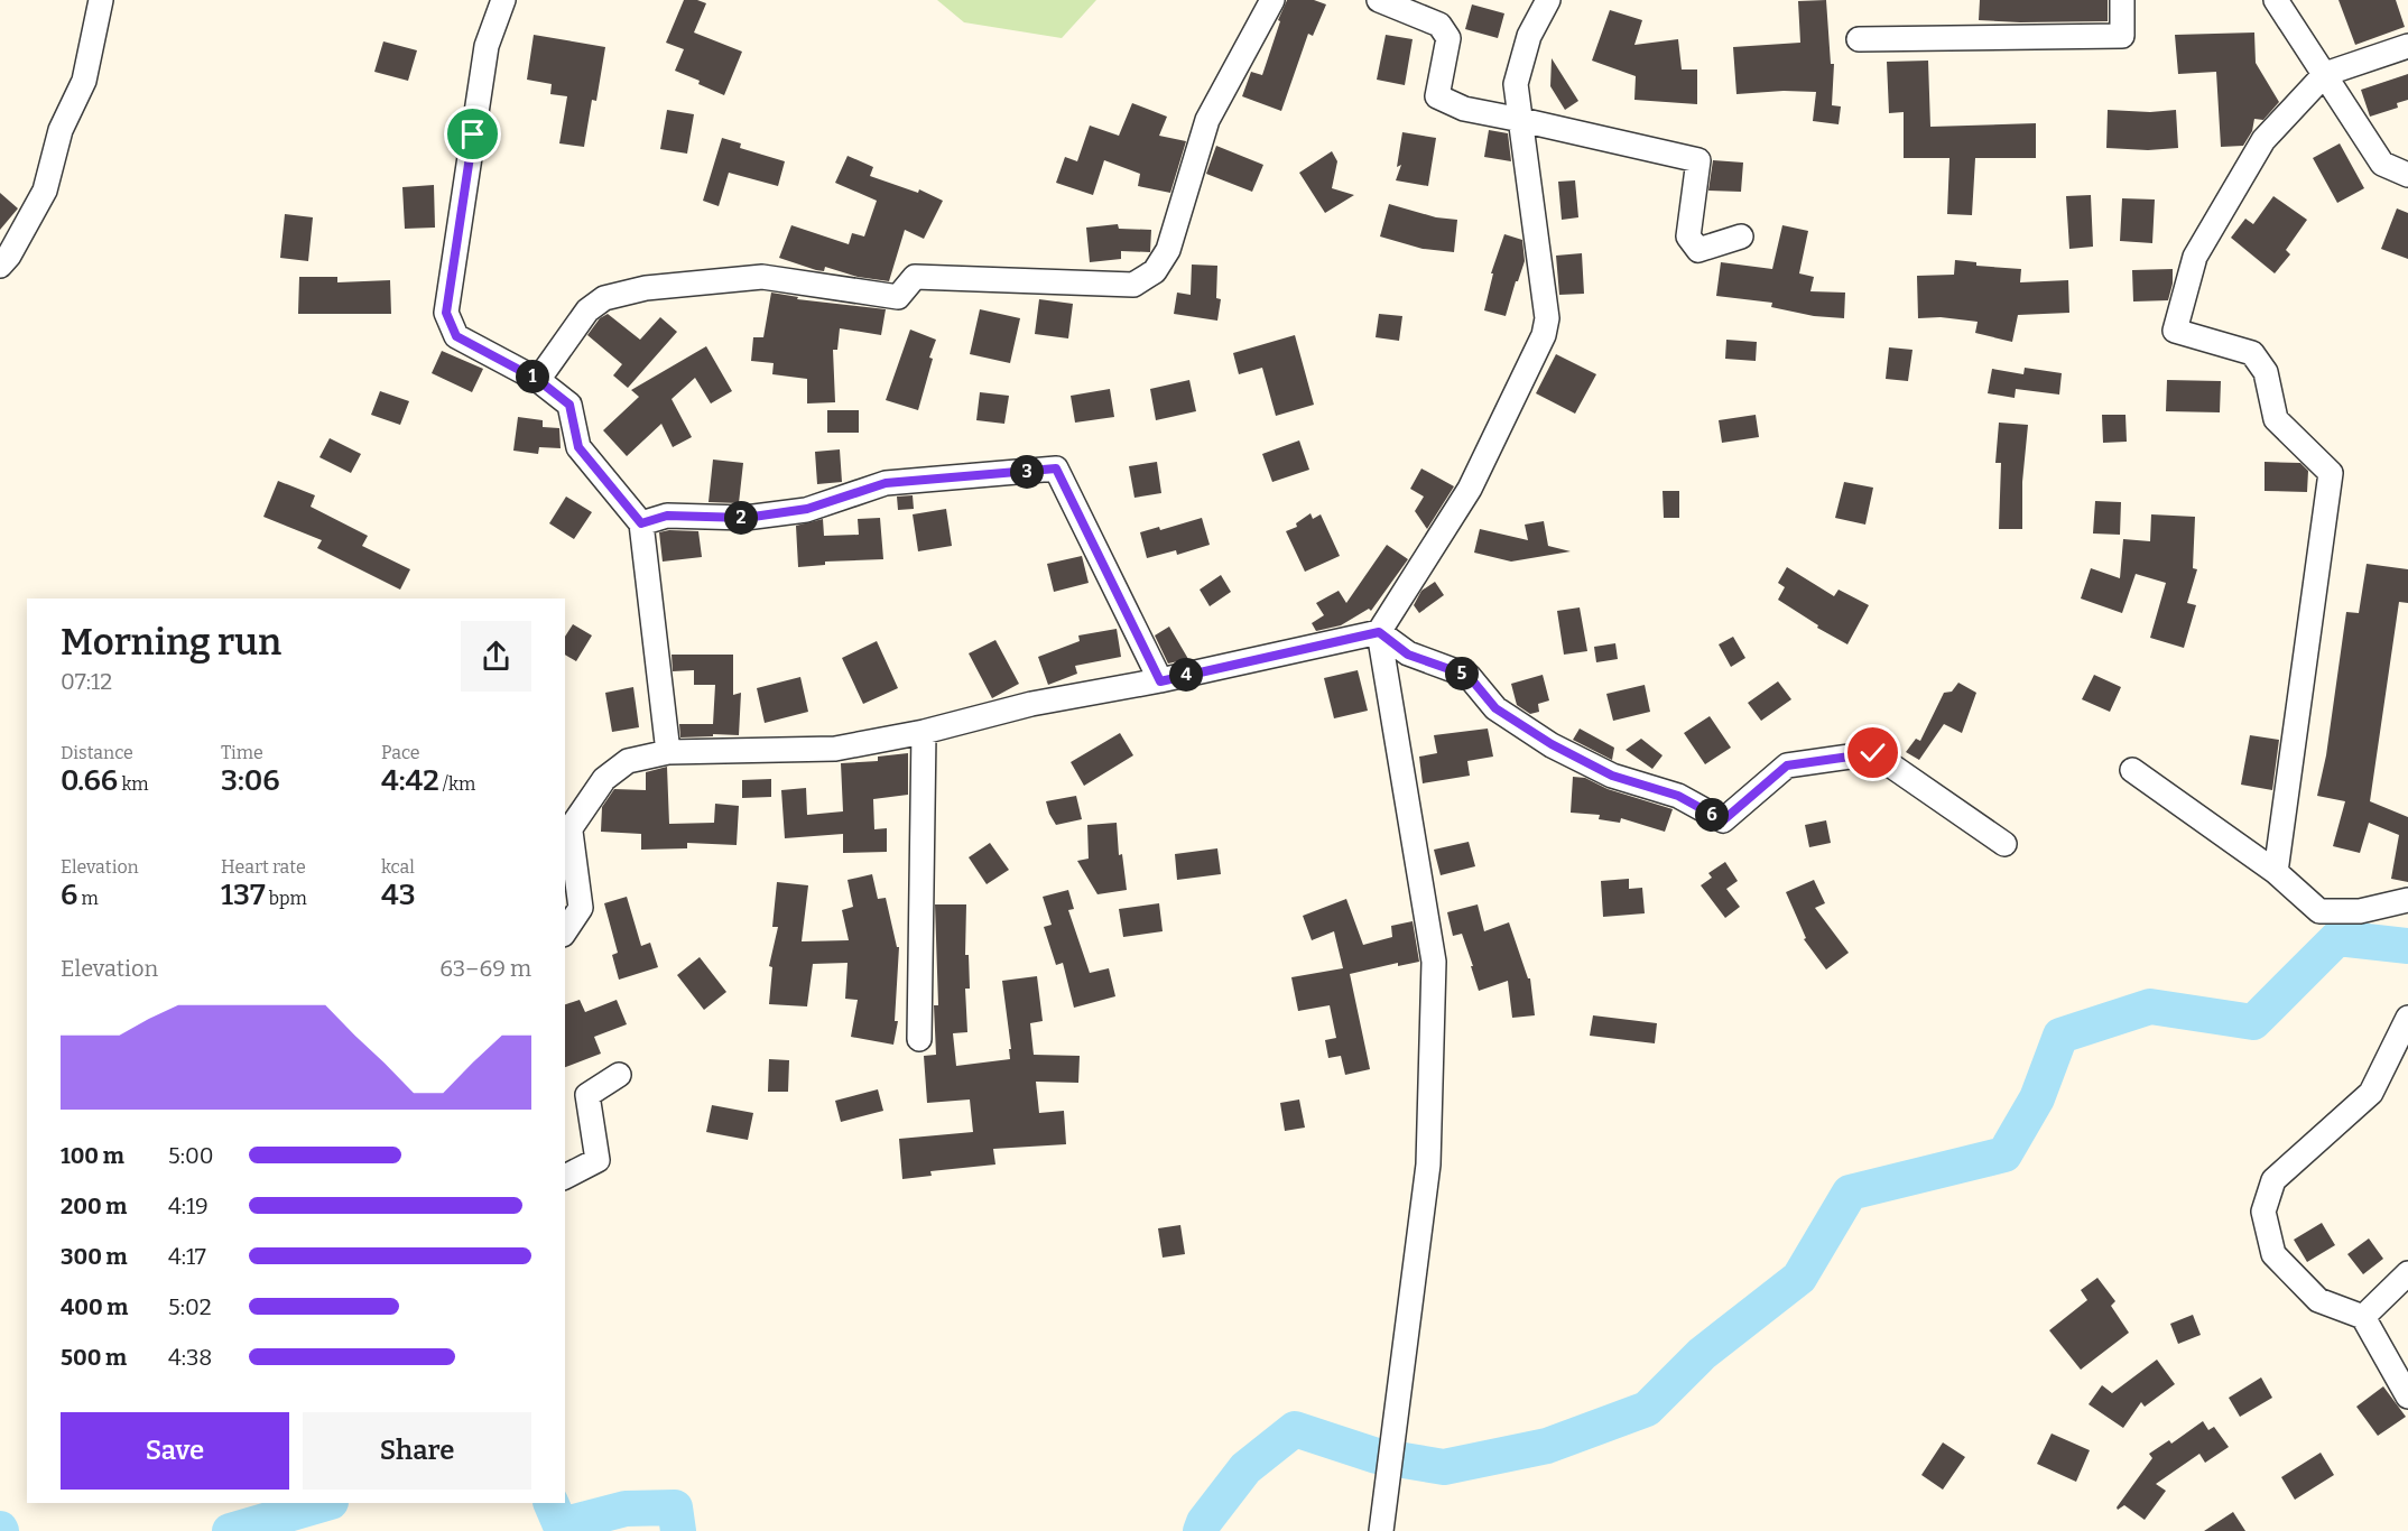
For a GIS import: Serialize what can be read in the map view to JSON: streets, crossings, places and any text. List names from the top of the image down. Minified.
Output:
{"page":{"pins":["1","3","2","5","4","6"],"heading":["Morning run","07:12"],"stats":[["Distance","0.66 km"],["Time","3:06"],["Pace","4:42 /km"],["Elevation","6 m"],["Heart rate","137 bpm"],["kcal","43"]],"chart":["Elevation","63–69 m"],"list":[{"name":"100 m","note":"5:00"},{"name":"200 m","note":"4:19"},{"name":"300 m","note":"4:17"},{"name":"400 m","note":"5:02"},{"name":"500 m","note":"4:38"}],"buttons":["Save","Share"]}}
